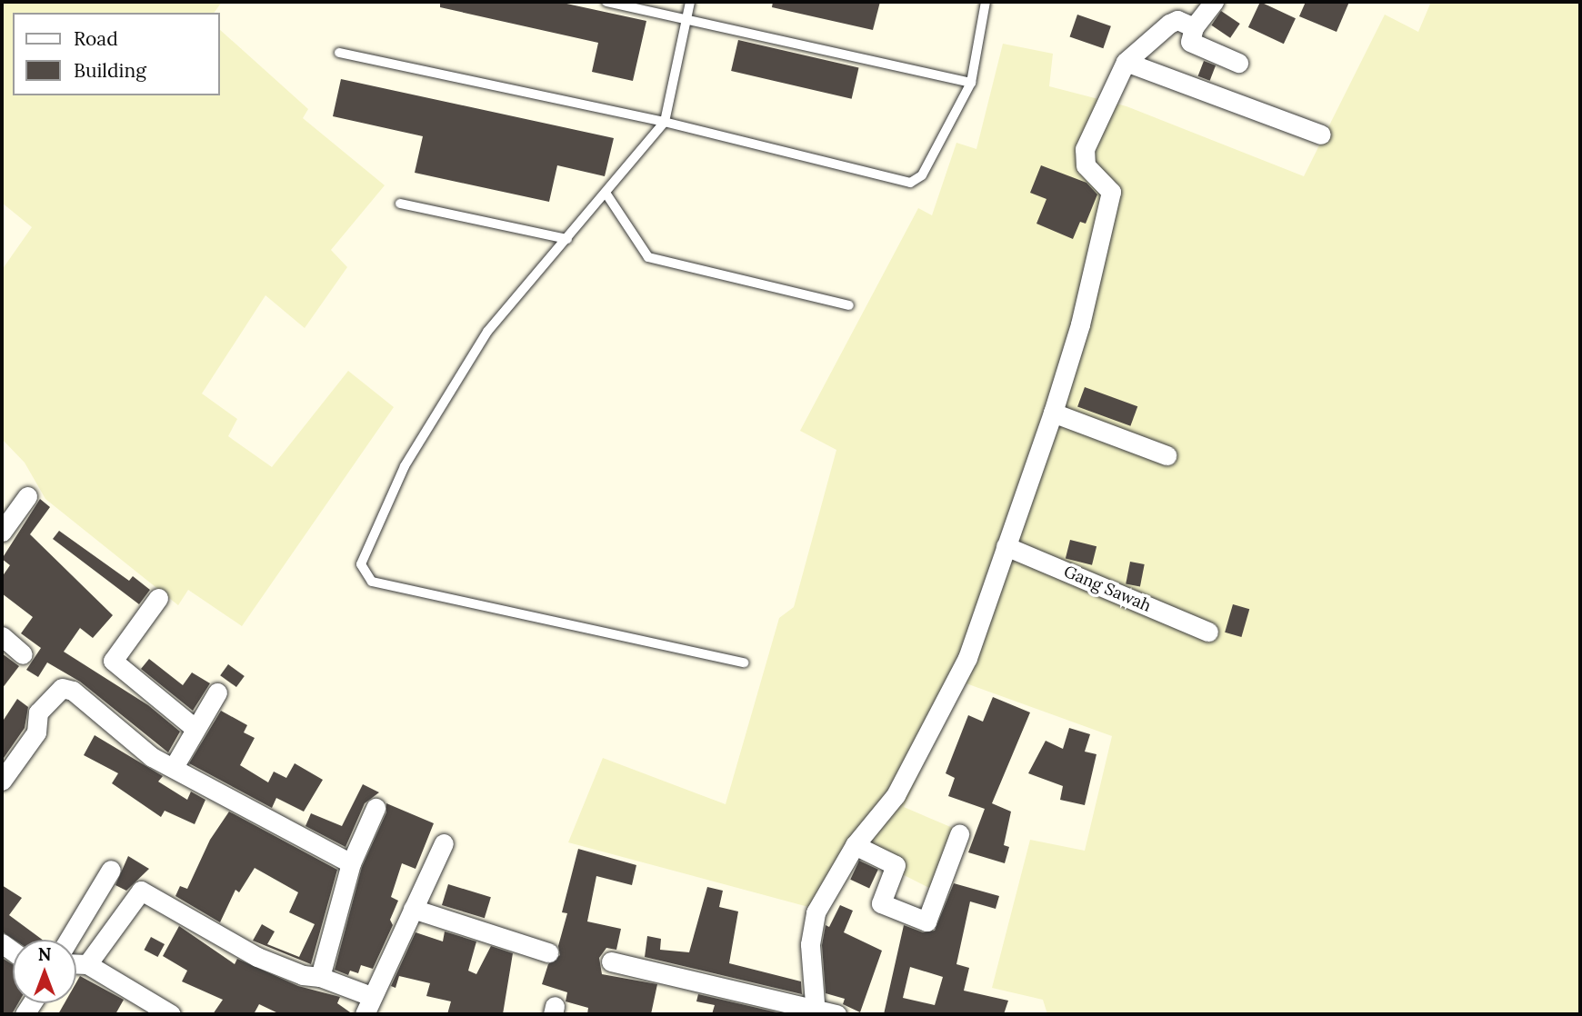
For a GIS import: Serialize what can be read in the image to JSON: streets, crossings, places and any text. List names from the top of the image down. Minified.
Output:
{"streets":{"street":["Gang Sawah"]},"legend":["Road","Building"],"north":"top"}
